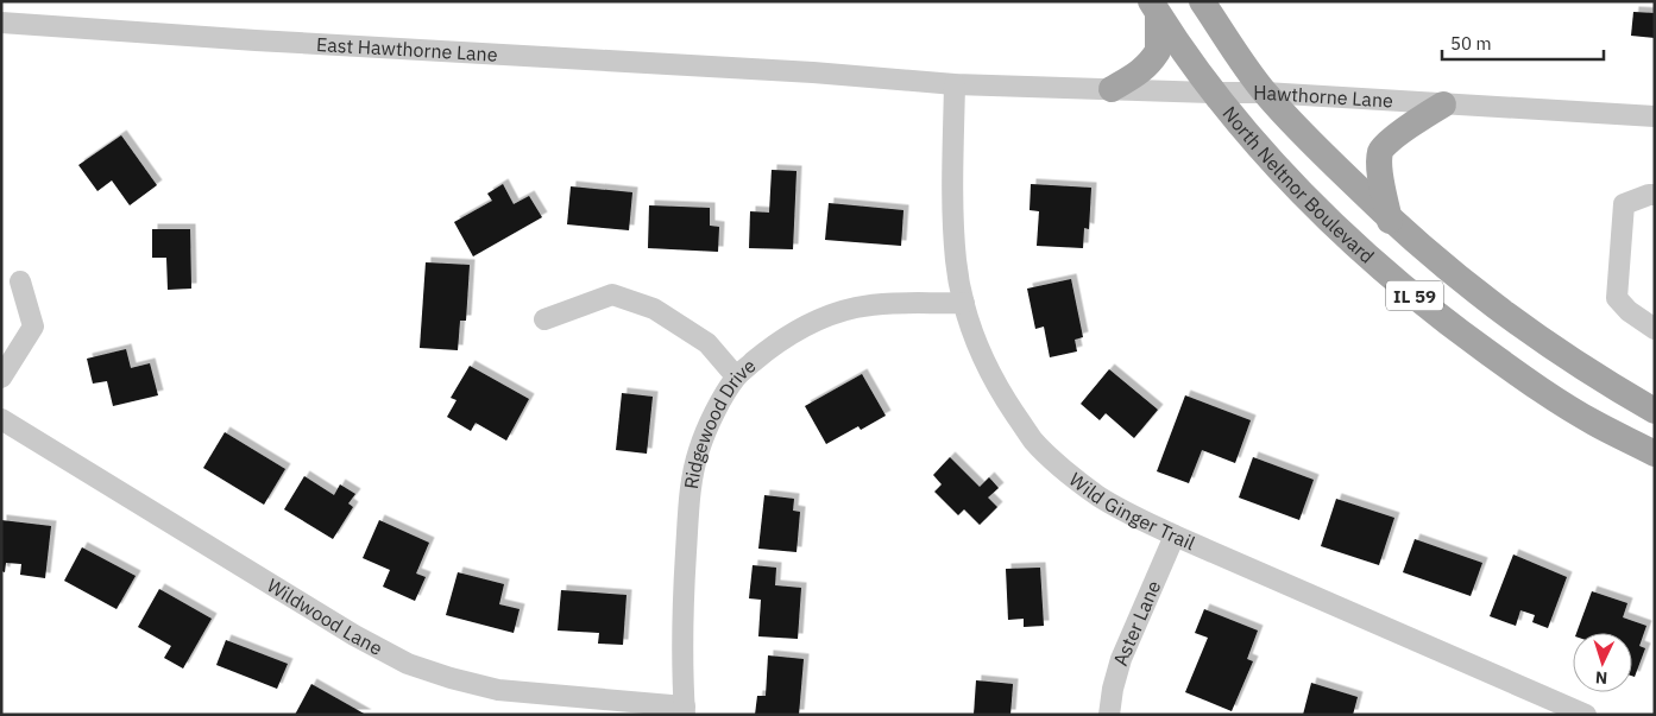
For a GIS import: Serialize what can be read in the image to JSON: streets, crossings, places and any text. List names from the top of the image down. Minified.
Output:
{"streets":{"main road":["North Neltnor Boulevard","IL 59"],"street":["East Hawthorne Lane","Hawthorne Lane","Ridgewood Drive","Wild Ginger Trail","Wildwood Lane","Aster Lane"]},"crossings":[["East Hawthorne Lane","Hawthorne Lane"],["Hawthorne Lane","North Neltnor Boulevard"],["Hawthorne Lane","Wild Ginger Trail"],["Ridgewood Drive","Wild Ginger Trail"],["Ridgewood Drive","Wildwood Lane"],["Wild Ginger Trail","Aster Lane"]],"scale_bar":"50 m","north":"bottom"}
